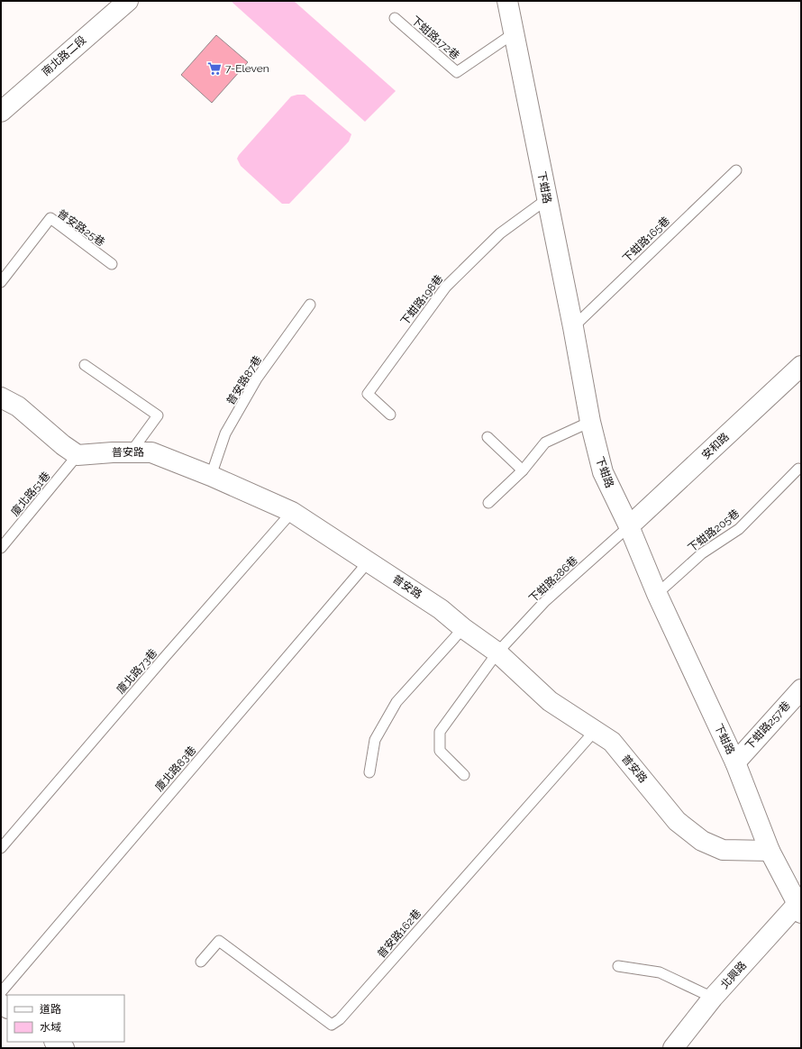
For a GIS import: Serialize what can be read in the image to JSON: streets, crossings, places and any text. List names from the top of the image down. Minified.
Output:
{"streets":{"street":["南北路二段","下蚶路","安和路","普安路","下蚶路257巷","北興路"],"lane":["下蚶路172巷","普安路25巷","下蚶路165巷","下蚶路198巷","普安路87巷","廈北路51巷","下蚶路205巷","下蚶路286巷","廈北路73巷","廈北路83巷","普安路162巷"]},"crossings":[["下蚶路172巷","下蚶路"],["下蚶路","下蚶路165巷"],["下蚶路","下蚶路198巷"],["下蚶路","安和路"],["下蚶路","普安路"],["下蚶路","下蚶路205巷"],["下蚶路","下蚶路286巷"],["下蚶路","下蚶路257巷"],["下蚶路","北興路"],["普安路87巷","普安路"],["安和路","下蚶路286巷"],["普安路","廈北路51巷"],["普安路","下蚶路286巷"],["普安路","廈北路73巷"],["普安路","廈北路83巷"],["普安路","普安路162巷"]],"places":{"supermarket":["7-Eleven"]},"legend":["道路","水域"]}
